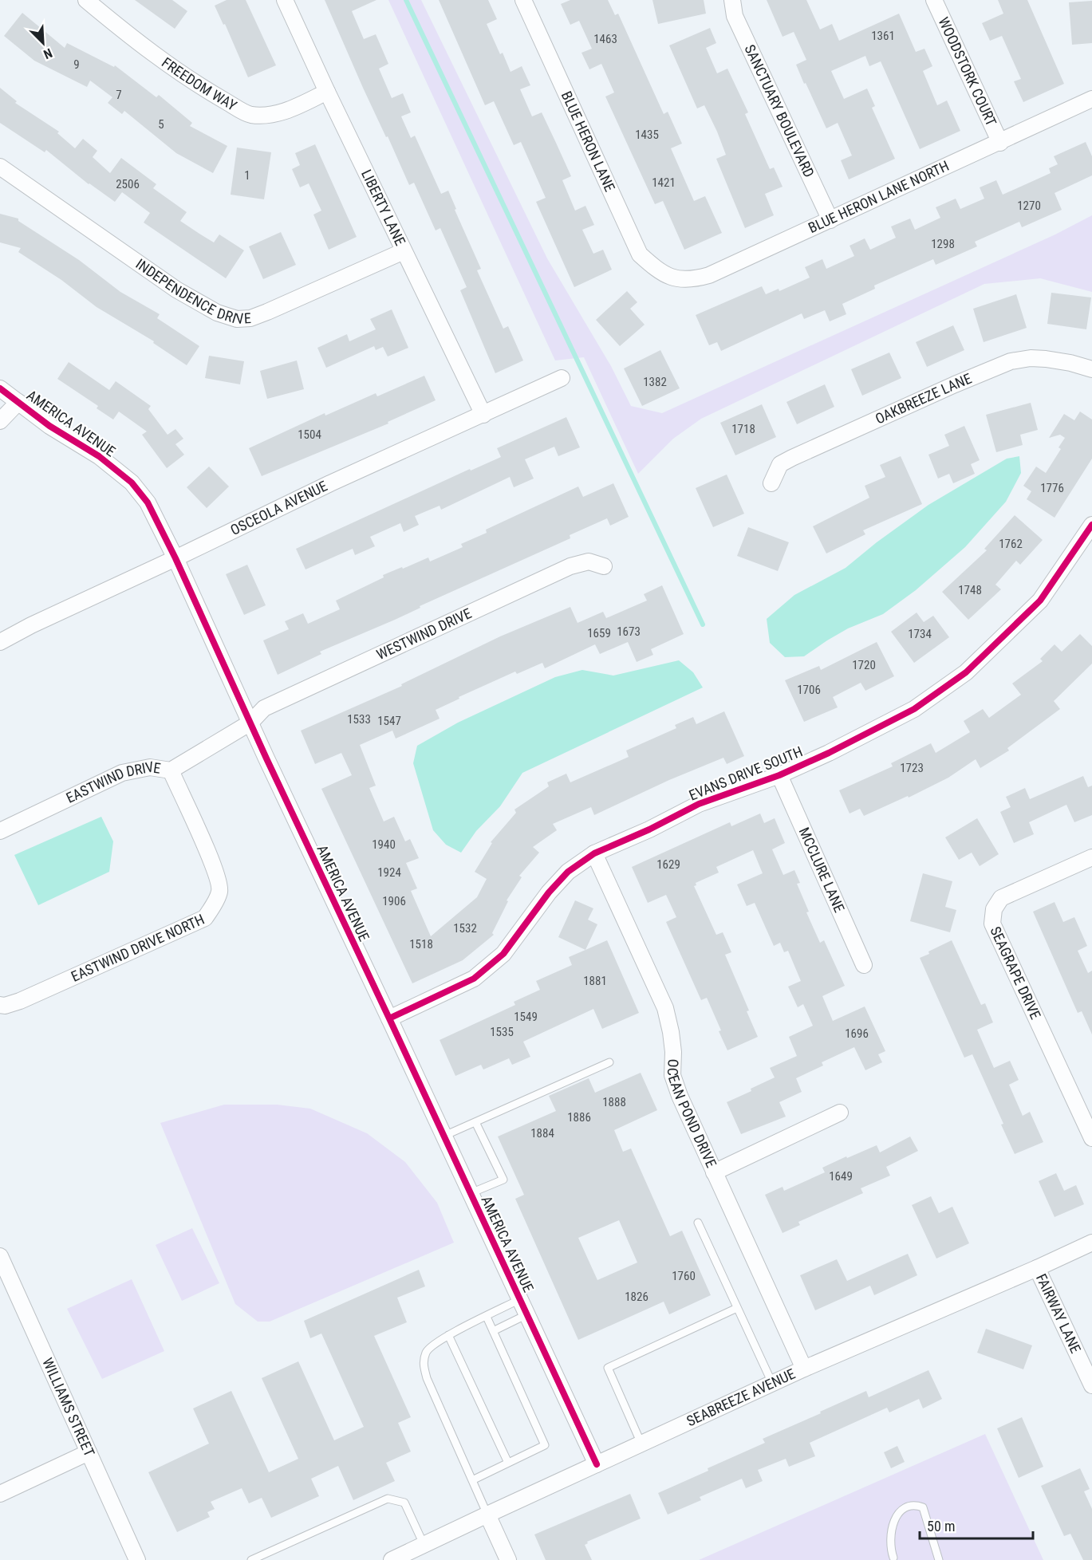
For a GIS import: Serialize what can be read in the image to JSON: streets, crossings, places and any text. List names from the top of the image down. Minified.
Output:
{"streets":{"street":["WOODSTORK COURT","FREEDOM WAY","SANCTUARY BOULEVARD","BLUE HERON LANE","BLUE HERON LANE NORTH","LIBERTY LANE","INDEPENDENCE DRIVE","OAKBREEZE LANE","AMERICA AVENUE","OSCEOLA AVENUE","WESTWIND DRIVE","EVANS DRIVE SOUTH","EASTWIND DRIVE","MCCLURE LANE","EASTWIND DRIVE NORTH","SEAGRAPE DRIVE","OCEAN POND DRIVE","FAIRWAY LANE","SEABREEZE AVENUE","WILLIAMS STREET"]},"crossings":[["WOODSTORK COURT","BLUE HERON LANE NORTH"],["FREEDOM WAY","LIBERTY LANE"],["SANCTUARY BOULEVARD","BLUE HERON LANE NORTH"],["BLUE HERON LANE","BLUE HERON LANE NORTH"],["LIBERTY LANE","INDEPENDENCE DRIVE"],["LIBERTY LANE","OSCEOLA AVENUE"],["AMERICA AVENUE","OSCEOLA AVENUE"],["AMERICA AVENUE","WESTWIND DRIVE"],["AMERICA AVENUE","EVANS DRIVE SOUTH"],["AMERICA AVENUE","EASTWIND DRIVE"],["AMERICA AVENUE","SEABREEZE AVENUE"],["WESTWIND DRIVE","EASTWIND DRIVE"],["EVANS DRIVE SOUTH","MCCLURE LANE"],["EVANS DRIVE SOUTH","OCEAN POND DRIVE"],["EASTWIND DRIVE","EASTWIND DRIVE NORTH"],["OCEAN POND DRIVE","SEABREEZE AVENUE"],["FAIRWAY LANE","SEABREEZE AVENUE"]],"house_numbers":["1361","1463","9","7","5","1435","1","1421","2506","1270","1298","1382","1718","1504","1776","1762","1748","1673","1659","1734","1720","1706","1533","1547","1723","1940","1629","1924","1906","1532","1518","1881","1549","1535","1696","1888","1886","1884","1649","1760","1826"],"scale_bar":"50 m","north":"bottom right"}
